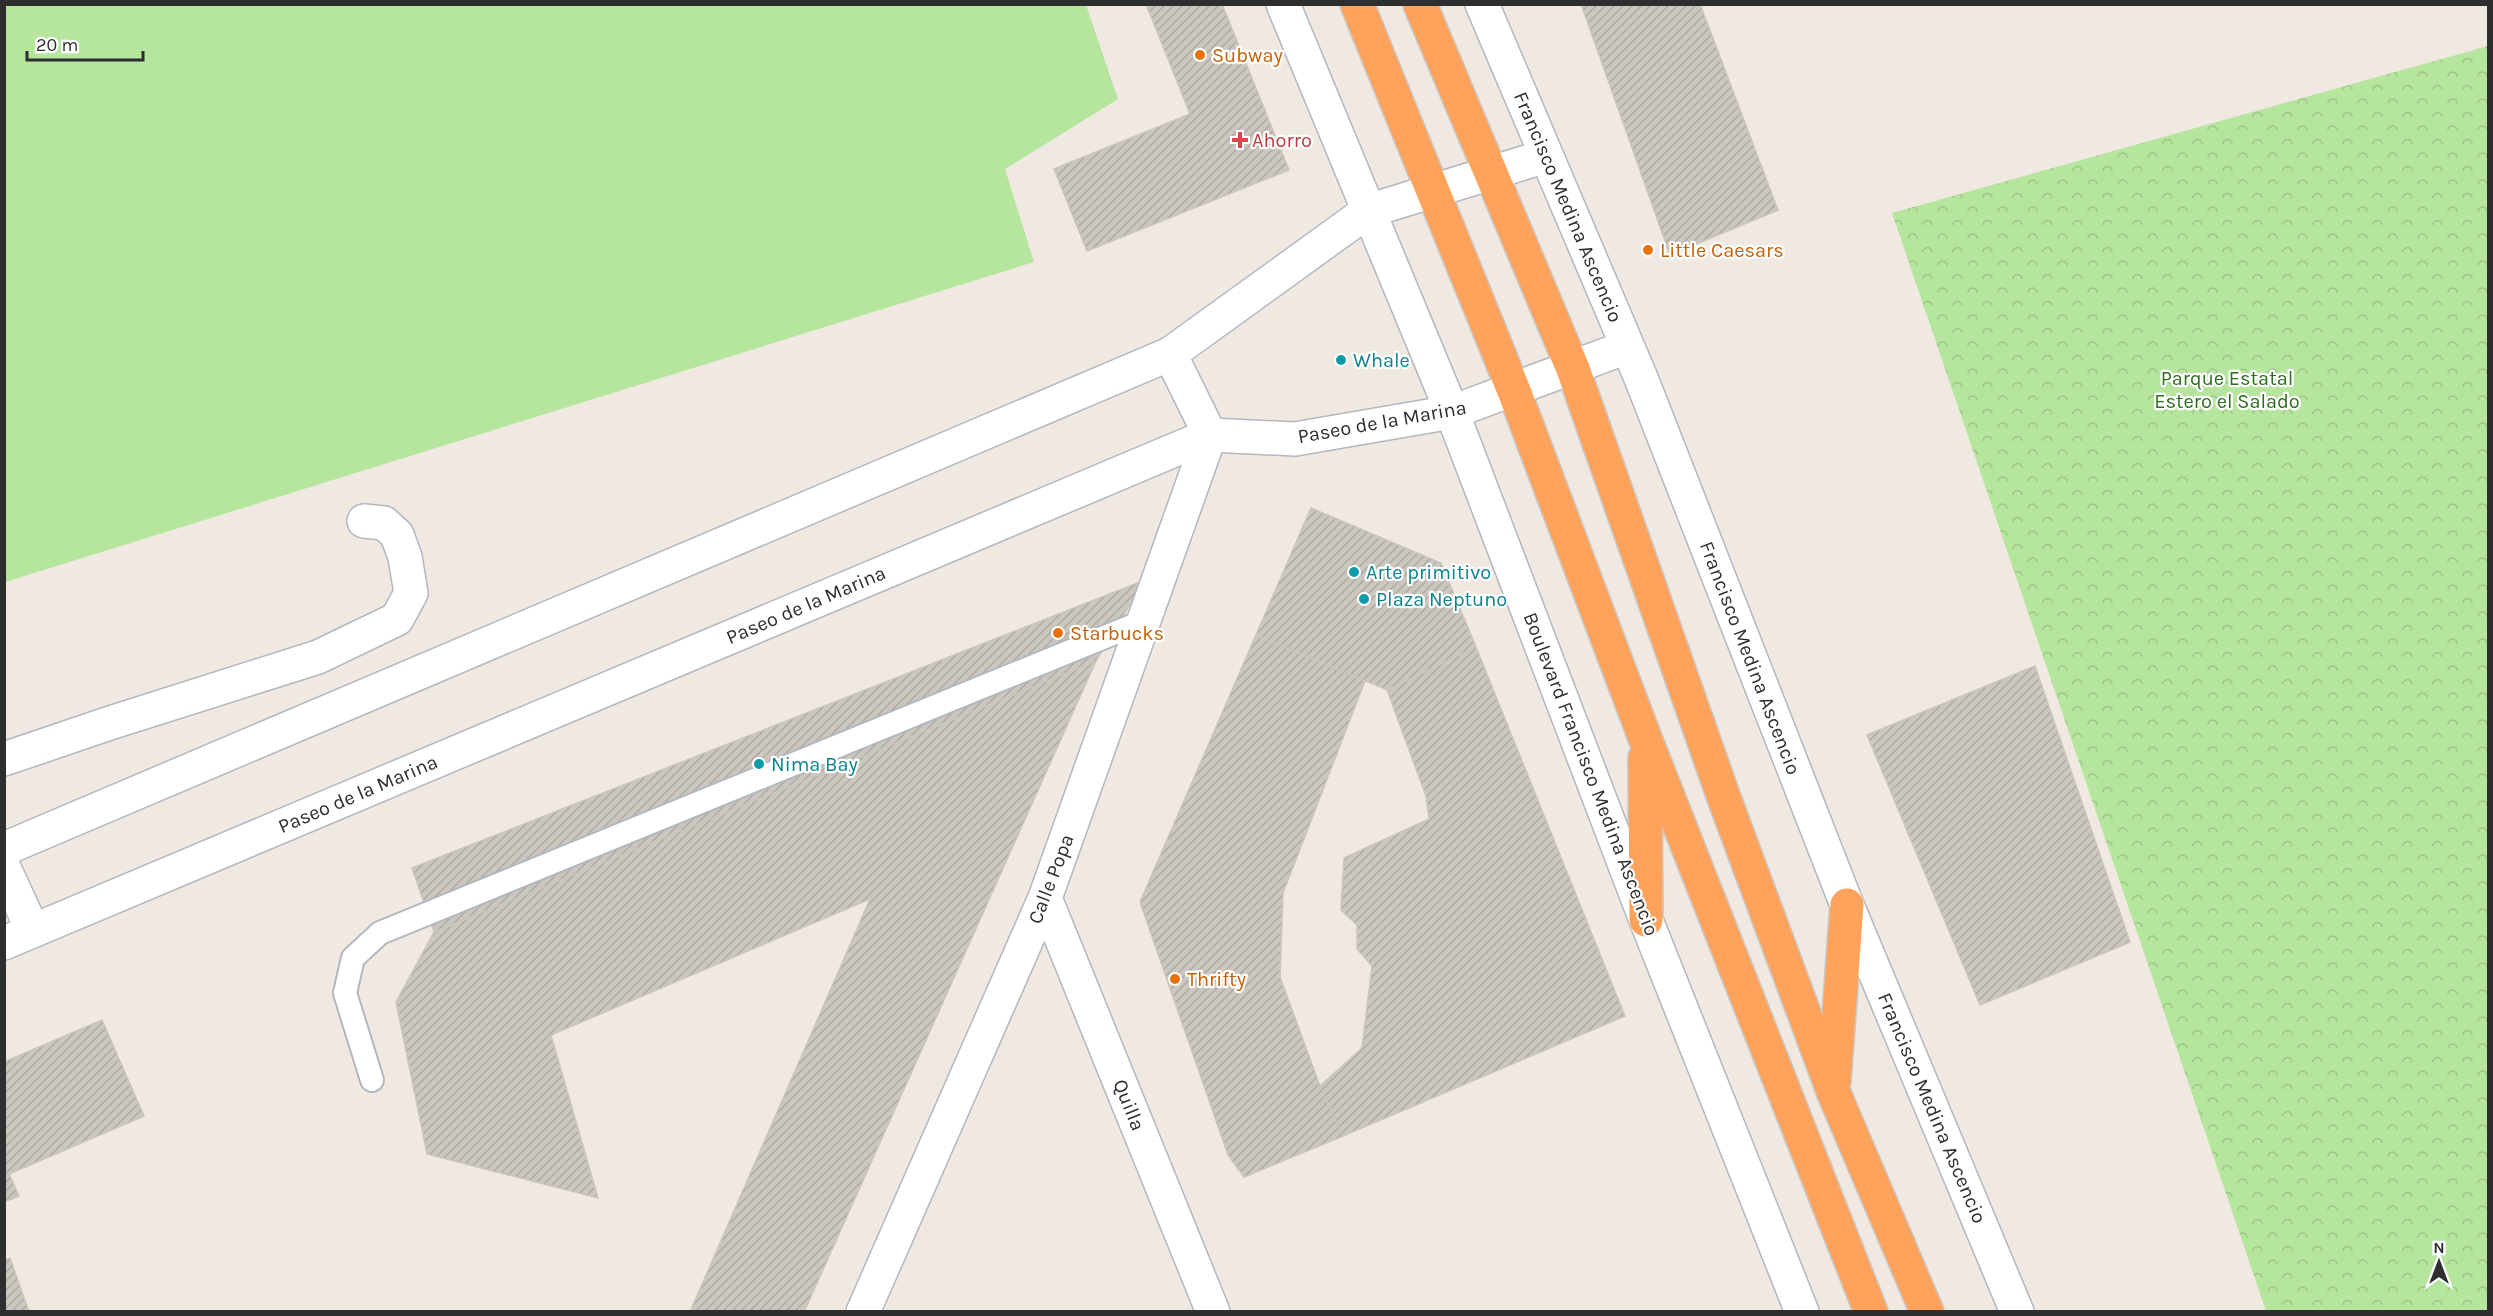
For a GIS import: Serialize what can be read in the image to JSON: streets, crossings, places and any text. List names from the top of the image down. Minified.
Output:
{"streets":{"street":["Francisco Medina Ascencio","Paseo de la Marina","Boulevard Francisco Medina Ascencio","Calle Popa","Quilla"]},"crossings":[["Francisco Medina Ascencio","Paseo de la Marina"],["Paseo de la Marina","Boulevard Francisco Medina Ascencio"],["Paseo de la Marina","Calle Popa"],["Calle Popa","Quilla"]],"parks":["Parque Estatal Estero el Salado"],"places":{"other":["Subway","Little Caesars","Whale","Arte primitivo","Plaza Neptuno","Starbucks","Nima Bay","Thrifty"],"health":["Ahorro"]},"scale_bar":"20 m","north":"top"}
